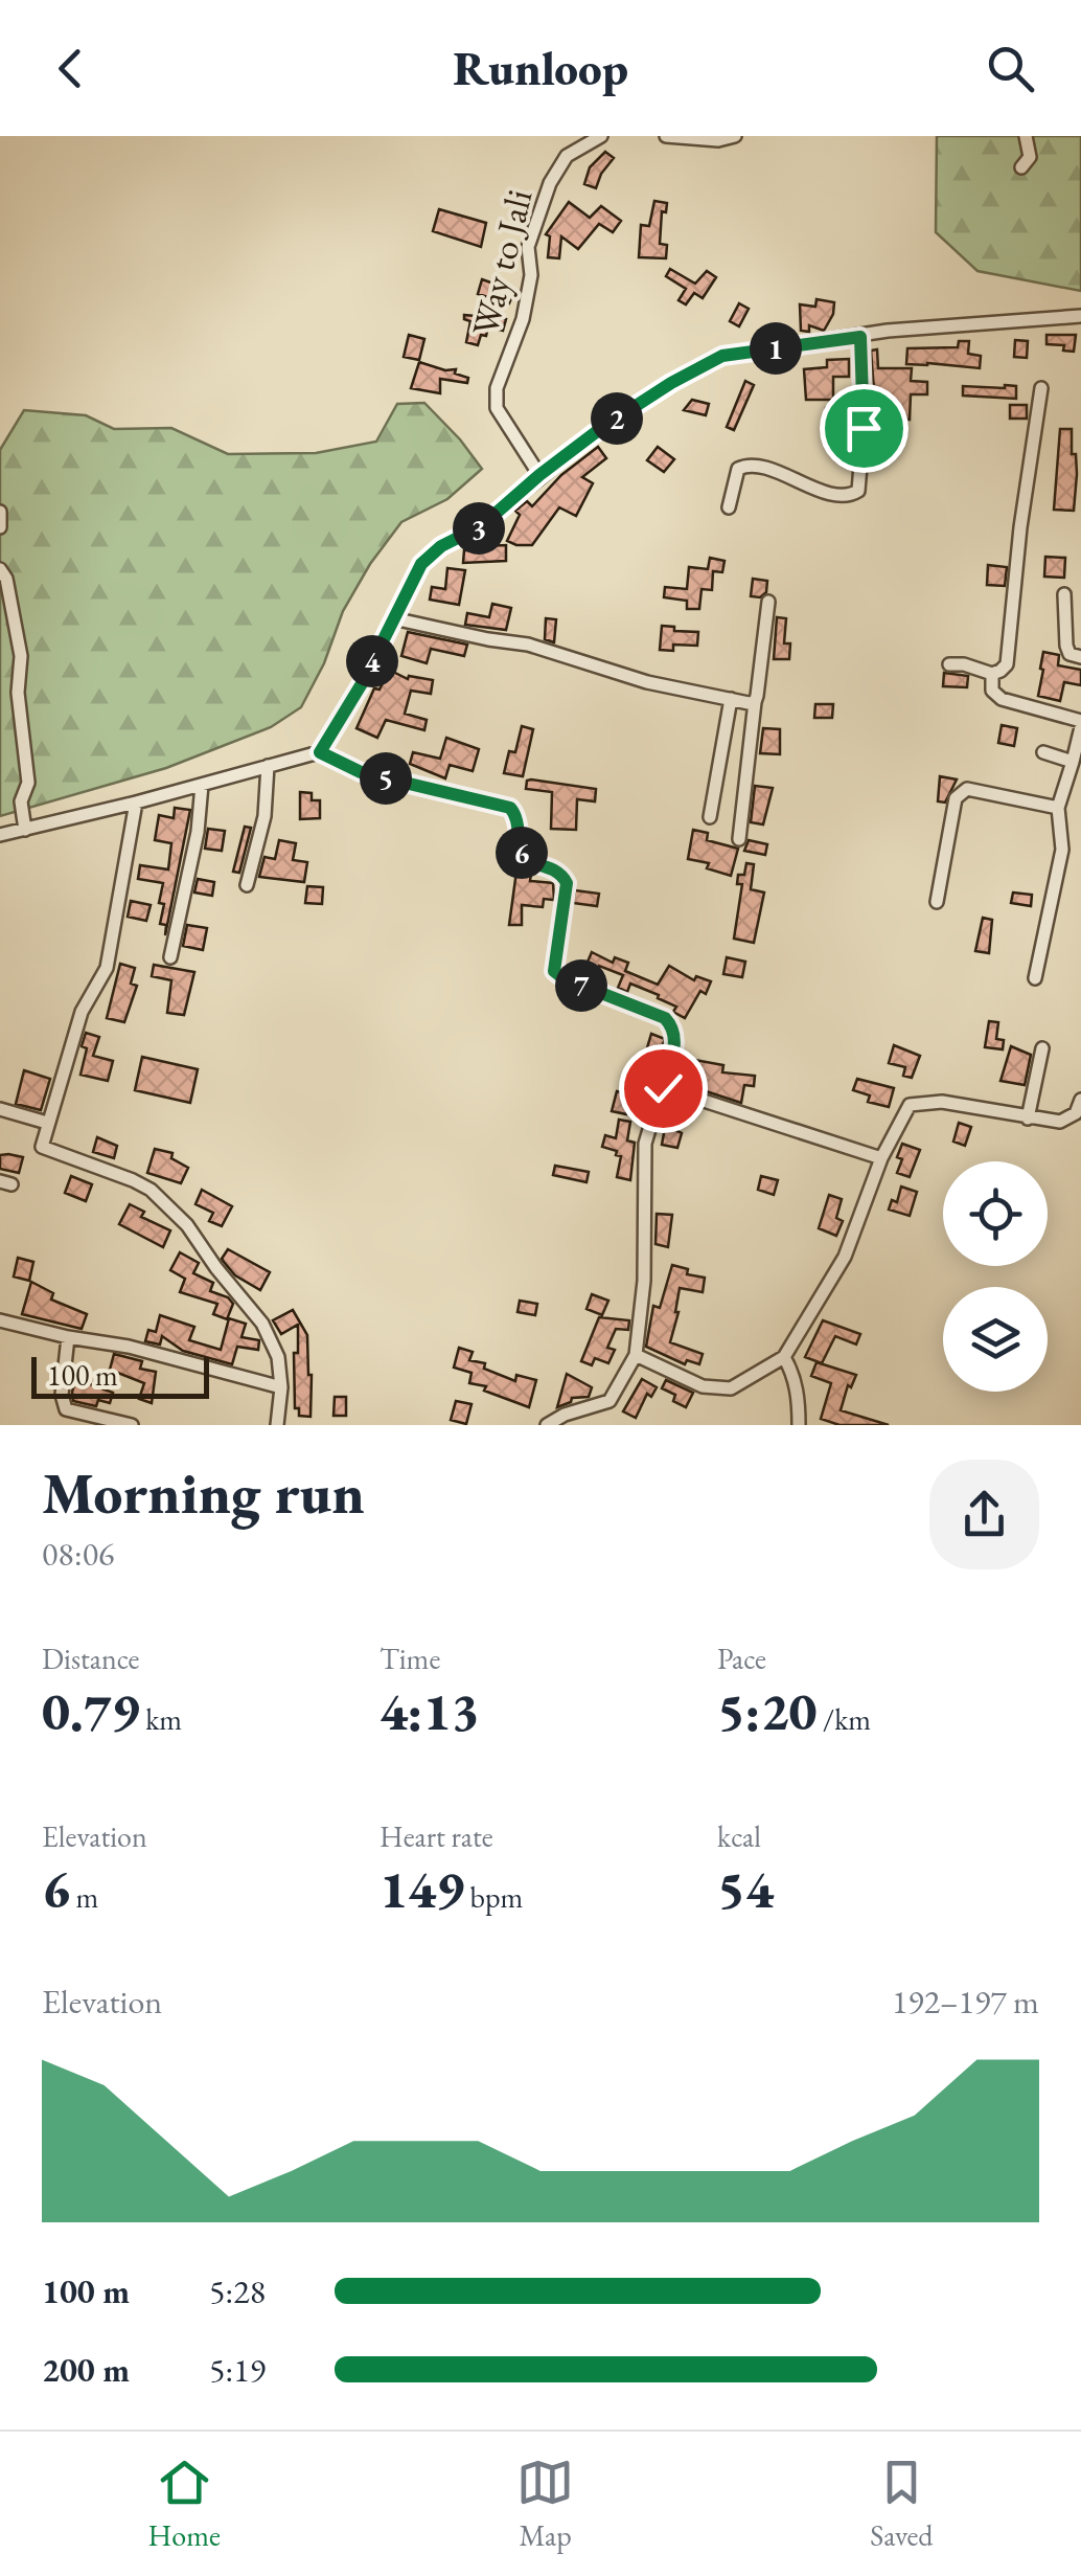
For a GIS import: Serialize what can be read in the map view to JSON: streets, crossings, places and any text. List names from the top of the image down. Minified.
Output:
{"streets":{"street":["Way to Jali"]},"scale_bar":"100 m","page":{"header":"Runloop","pins":["1","2","3","4","5","6","7"],"scale":"100 m","heading":["Morning run","08:06"],"stats":[["Distance","0.79 km"],["Time","4:13"],["Pace","5:20 /km"],["Elevation","6 m"],["Heart rate","149 bpm"],["kcal","54"]],"chart":["Elevation","192–197 m"],"list":[{"name":"100 m","note":"5:28"},{"name":"200 m","note":"5:19"}],"tabs":["Home","Map","Saved"]}}
